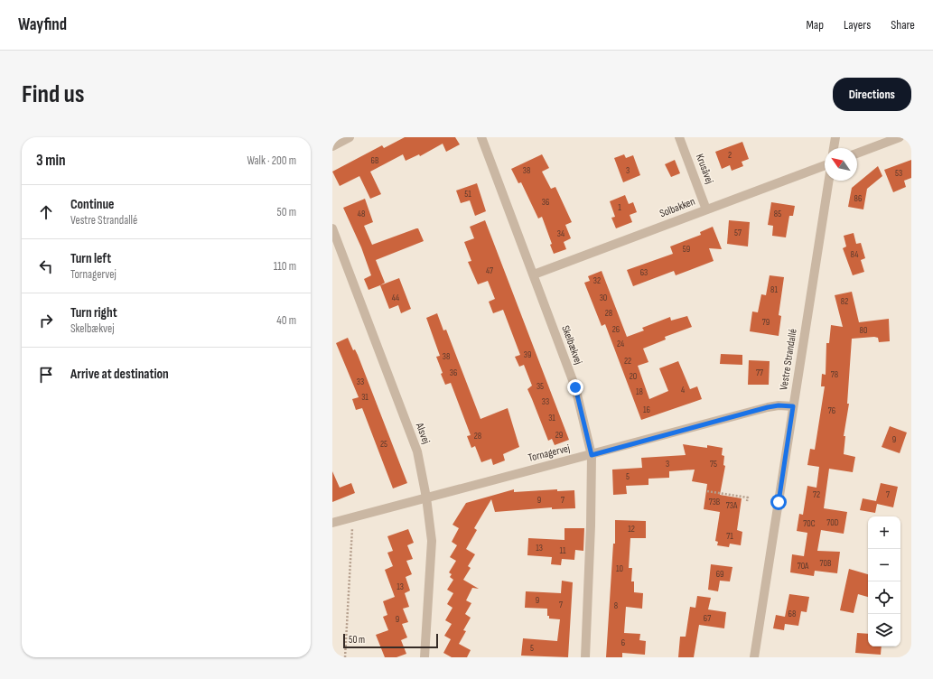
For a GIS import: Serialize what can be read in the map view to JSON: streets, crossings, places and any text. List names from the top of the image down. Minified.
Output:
{"streets":{"street":["Krusåvej","Solbakken","Skelbækvej","Vestre Strandallé","Alsvej","Tornagervej"]},"crossings":[["Krusåvej","Solbakken"],["Solbakken","Skelbækvej"],["Skelbækvej","Tornagervej"],["Vestre Strandallé","Tornagervej"],["Alsvej","Tornagervej"]],"house_numbers":["2","6B","38","3","53","51","86","36","1","48","85","57","34","59","84","47","63","32","81","44","30","82","28","79","26","80","24","39","38","22","36","77","78","20","33","35","4","18","31","33","16","76","31","29","28","9","25","3","75","5","72","7","9","7","73B","73A","70D","70C","12","71","13","11","70B","70A","10","69","13","9","7","8","68","67","9","6","5"],"scale_bar":"50 m","north":"top left","page":{"header":"Wayfind","nav":["Map","Layers","Share"],"buttons":"Directions","title":"Find us","heading":["3 min","Walk · 200 m"],"list":[["Continue","Vestre Strandallé","50 m"],["Turn left","Tornagervej","110 m"],["Turn right","Skelbækvej","40 m"],"Arrive at destination"],"map_buttons":["+","−"],"scale":"50 m"}}
